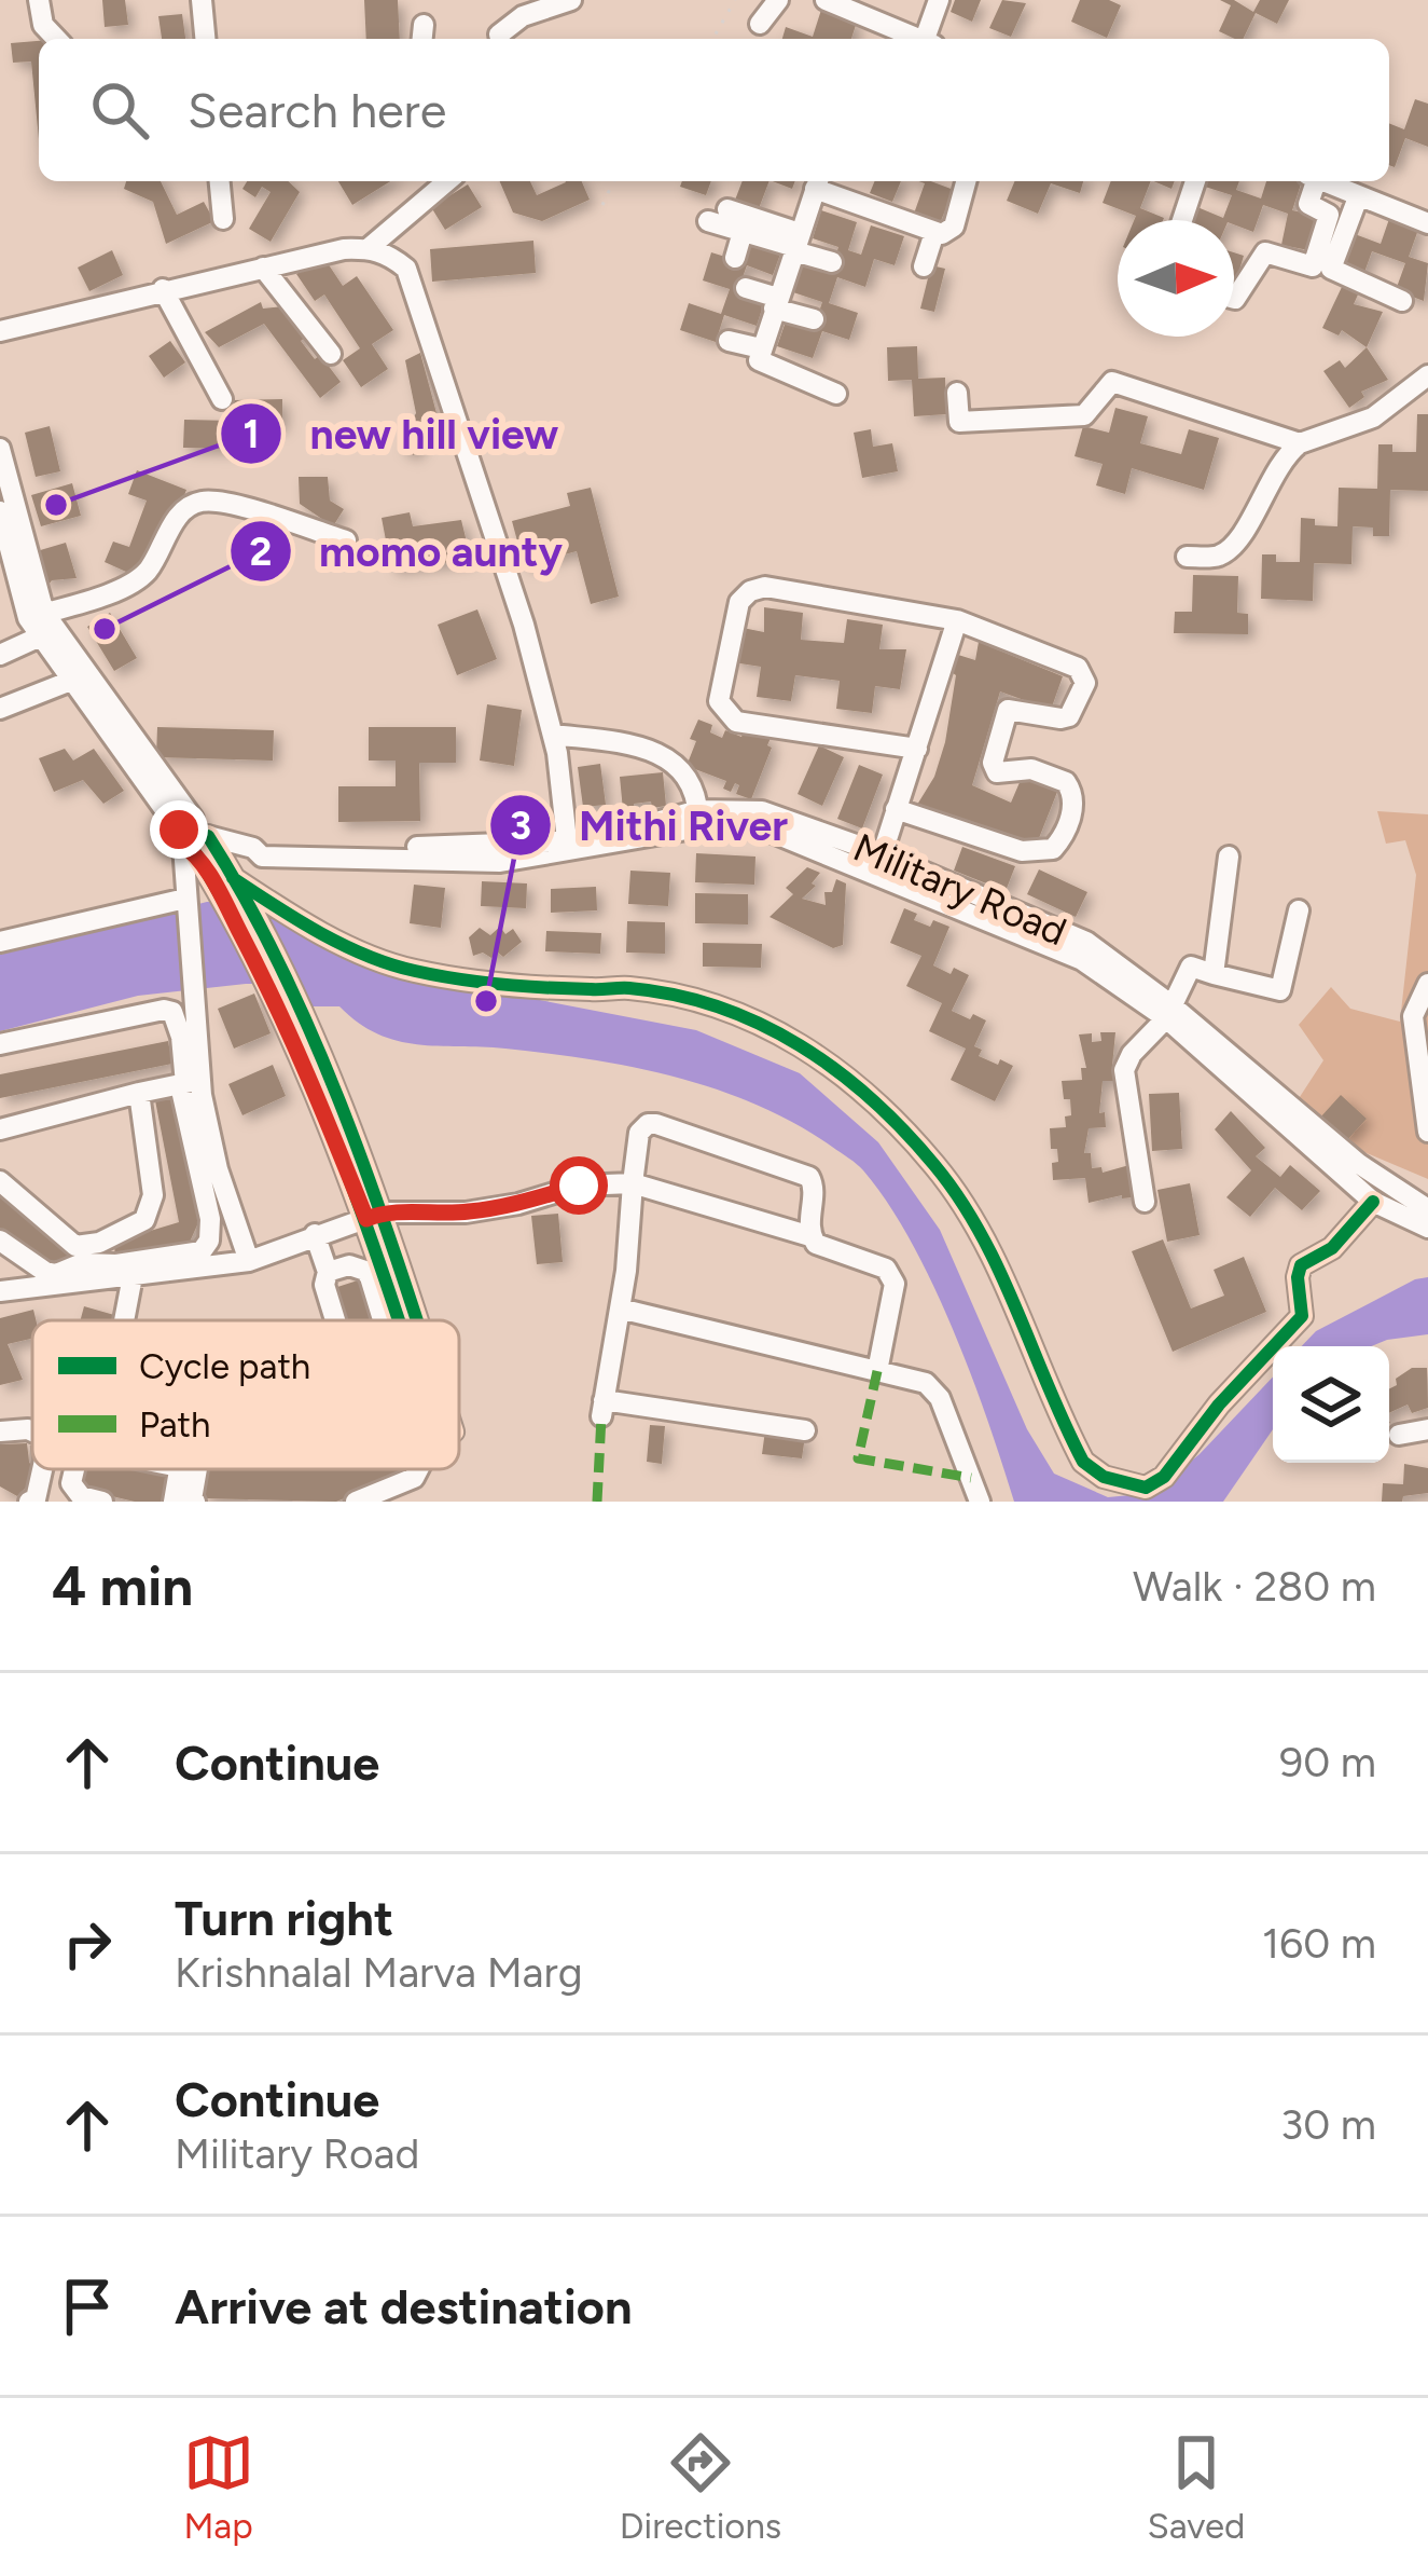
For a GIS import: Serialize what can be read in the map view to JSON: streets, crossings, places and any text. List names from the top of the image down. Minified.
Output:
{"streets":{"street":["Military Road"]},"places":["new hill view","momo aunty","Mithi River"],"legend":["Cycle path","Path"],"north":"right","page":{"search":"Search here","heading":["4 min","Walk · 280 m"],"list":[["Continue","90 m"],["Turn right","Krishnalal Marva Marg","160 m"],["Continue","Military Road","30 m"],"Arrive at destination"],"nav":["Map","Directions","Saved"]}}
